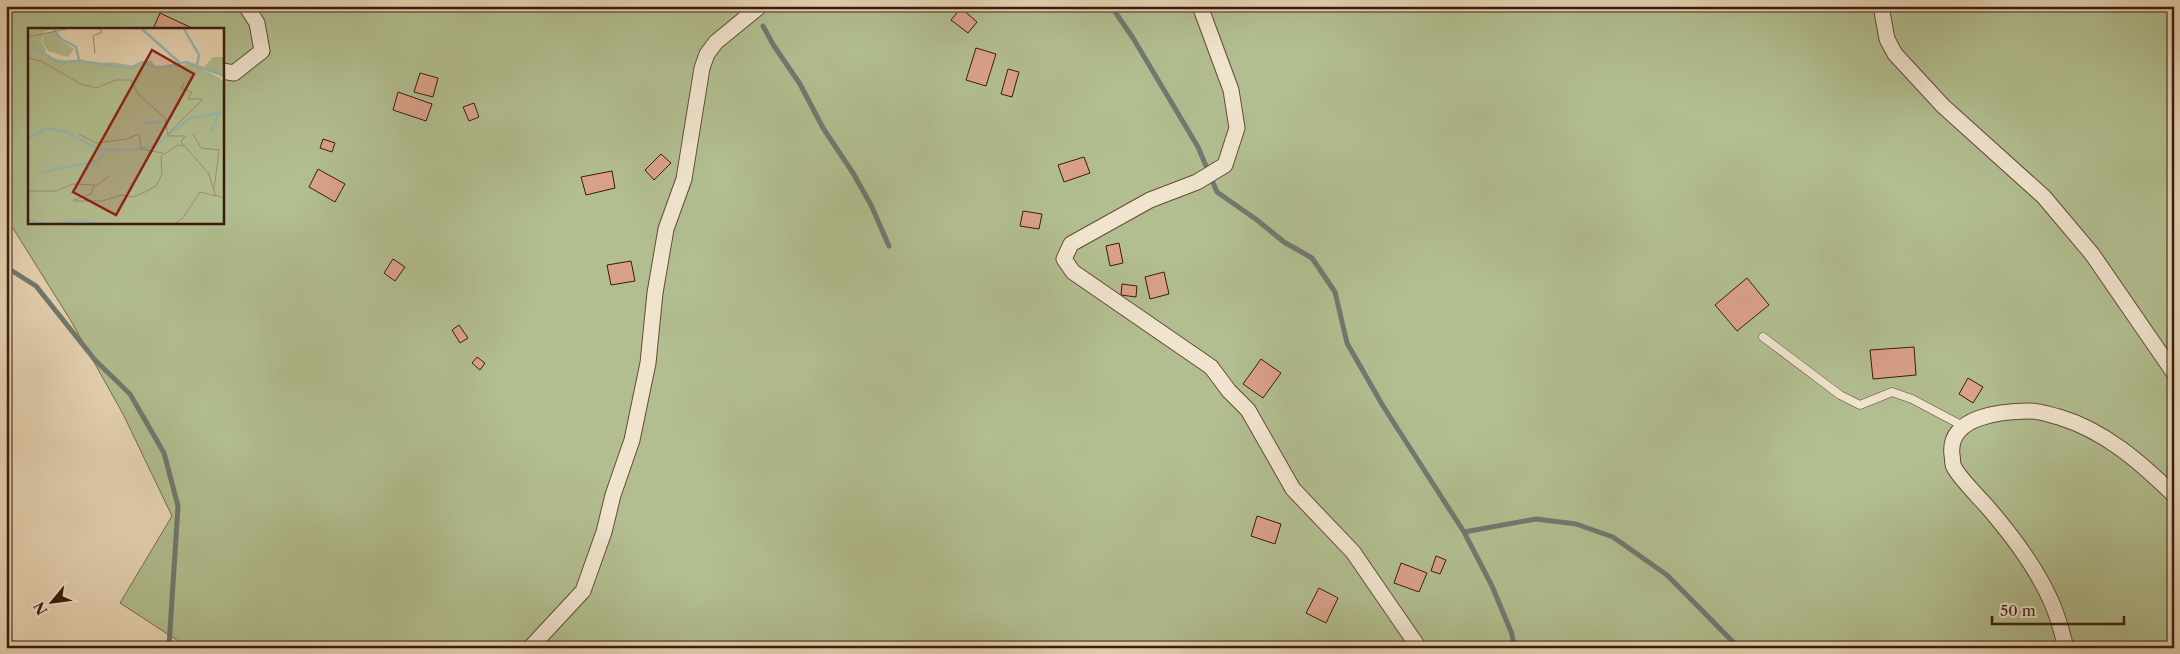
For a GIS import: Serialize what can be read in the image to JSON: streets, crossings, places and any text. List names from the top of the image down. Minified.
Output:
{"scale_bar":"50 m","north":"bottom left"}
